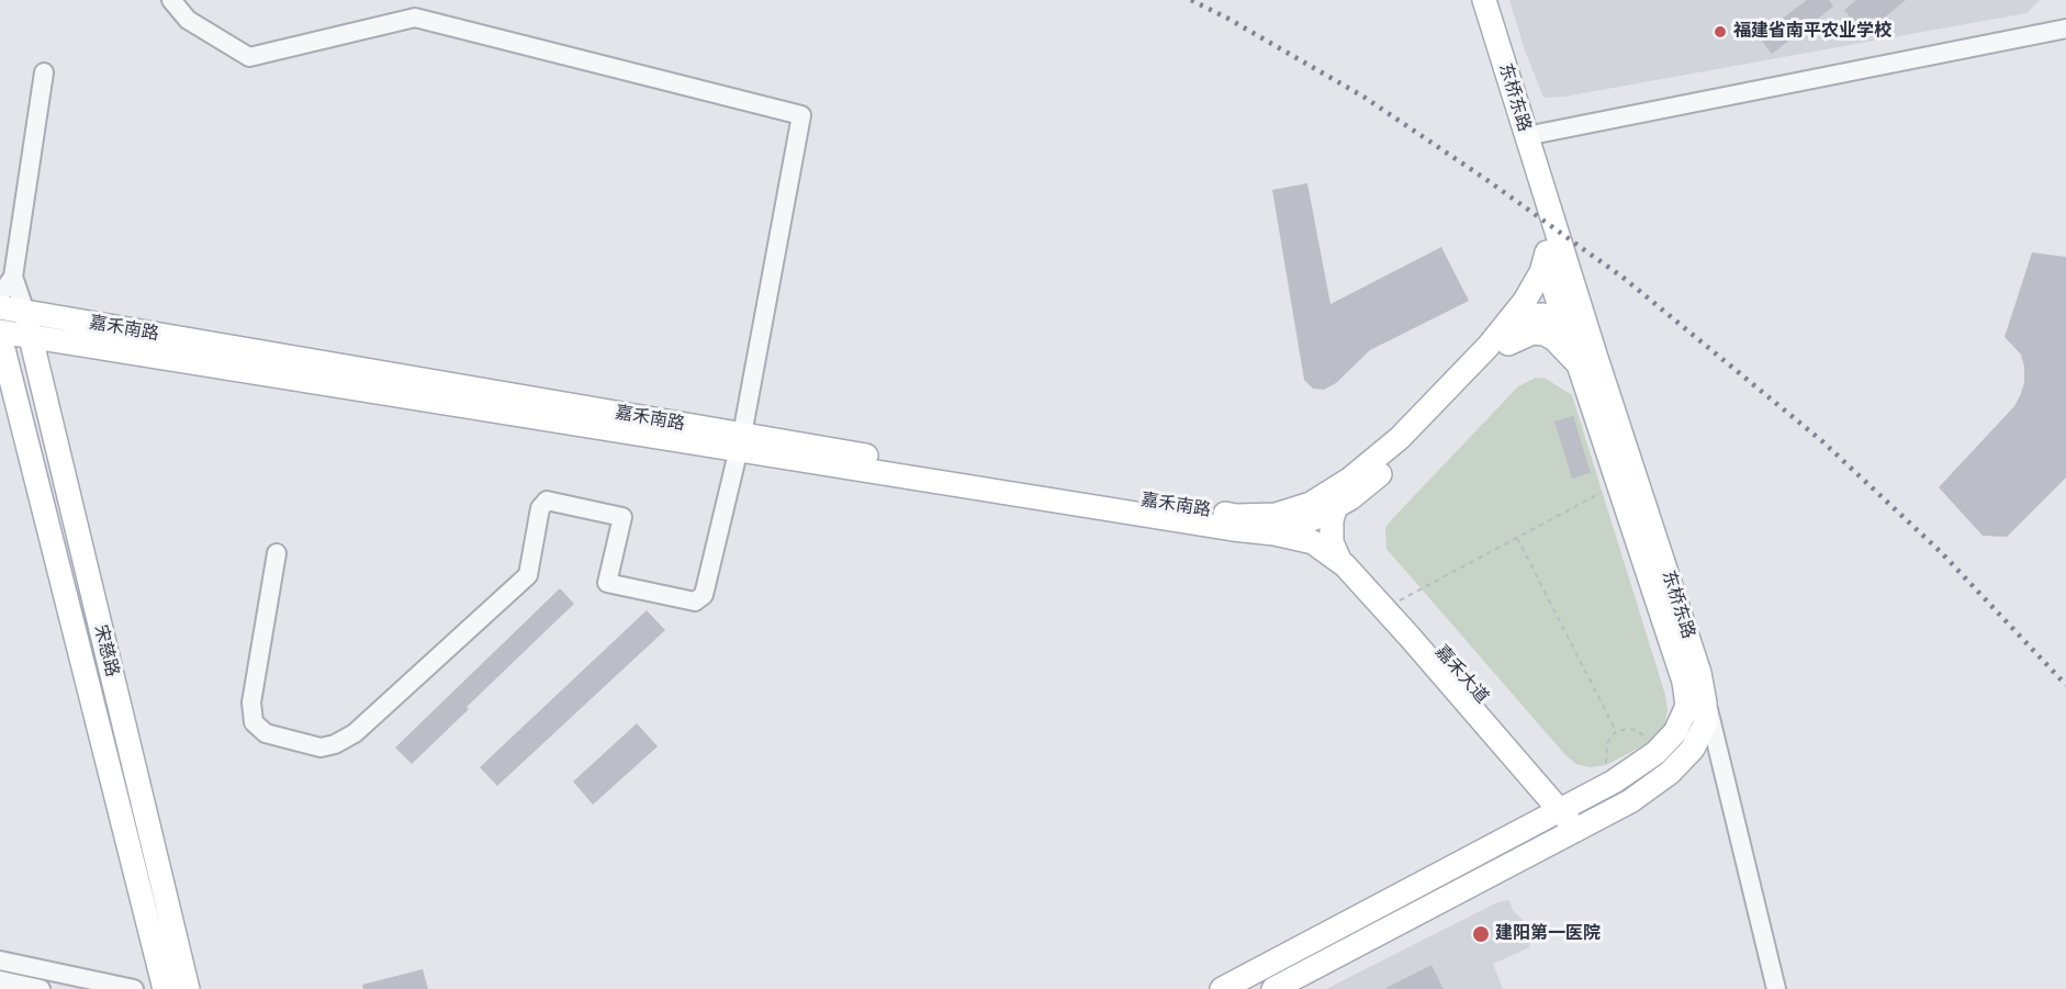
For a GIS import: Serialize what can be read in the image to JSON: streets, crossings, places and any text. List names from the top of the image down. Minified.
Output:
{"streets":{"main road":["东桥东路","嘉禾南路","宋慈路","嘉禾大道"]},"crossings":[["东桥东路","嘉禾大道"],["嘉禾南路","宋慈路"]],"places":["福建省南平农业学校","建阳第一医院"]}
